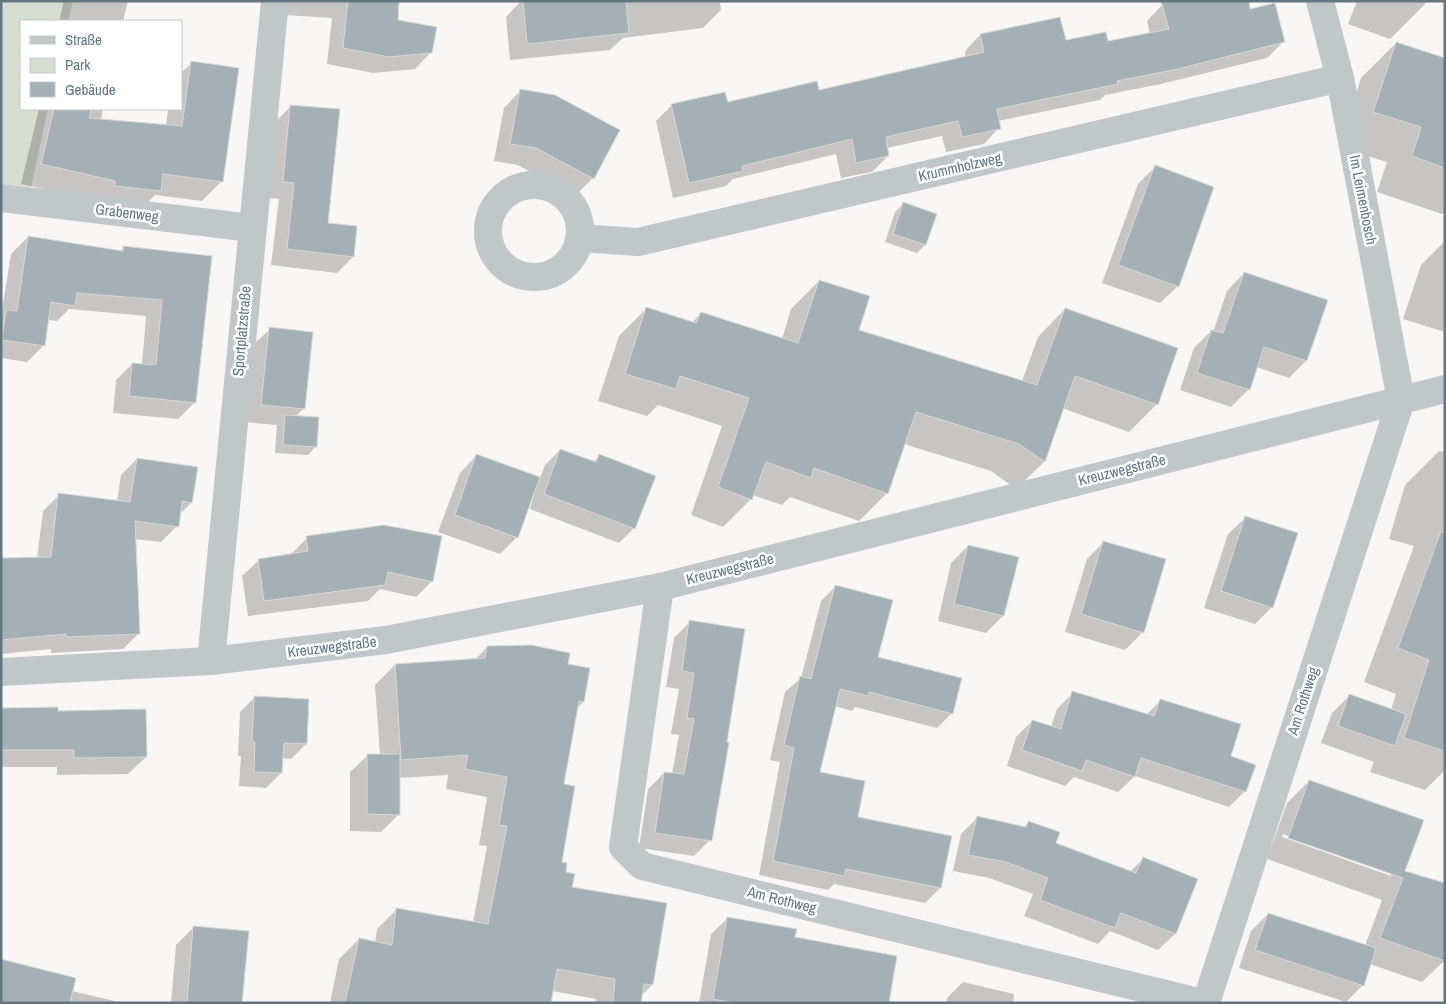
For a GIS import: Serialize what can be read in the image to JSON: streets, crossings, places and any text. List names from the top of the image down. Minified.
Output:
{"streets":{"street":["Krummholzweg","Im Leimenbosch","Grabenweg","Sportplatzstraße","Kreuzwegstraße","Am Rothweg"]},"crossings":[["Krummholzweg","Im Leimenbosch"],["Im Leimenbosch","Kreuzwegstraße"],["Im Leimenbosch","Am Rothweg"],["Grabenweg","Sportplatzstraße"],["Sportplatzstraße","Kreuzwegstraße"],["Kreuzwegstraße","Am Rothweg"]],"legend":["Straße","Park","Gebäude"]}
